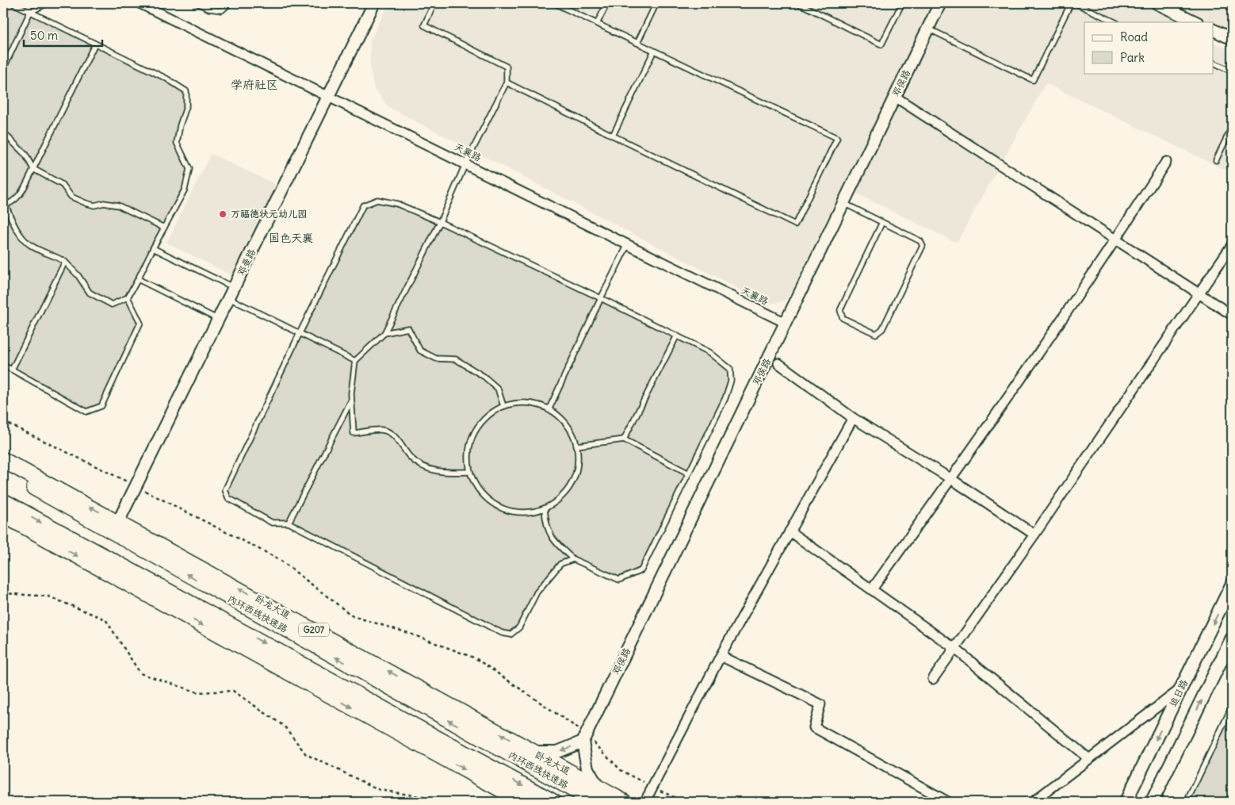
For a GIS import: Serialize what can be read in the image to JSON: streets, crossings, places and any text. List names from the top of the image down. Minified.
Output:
{"streets":{"highway":["卧龙大道","内环西线快速路","G207"],"main road":["追日路"],"street":["邓侯路","天襄路","邓曼路"]},"crossings":[["邓侯路","天襄路"],["天襄路","邓曼路"],["邓曼路","卧龙大道"]],"districts":["学府社区","国色天襄"],"places":["万福德状元幼儿园"],"legend":["Road","Park"],"scale_bar":"50 m"}
